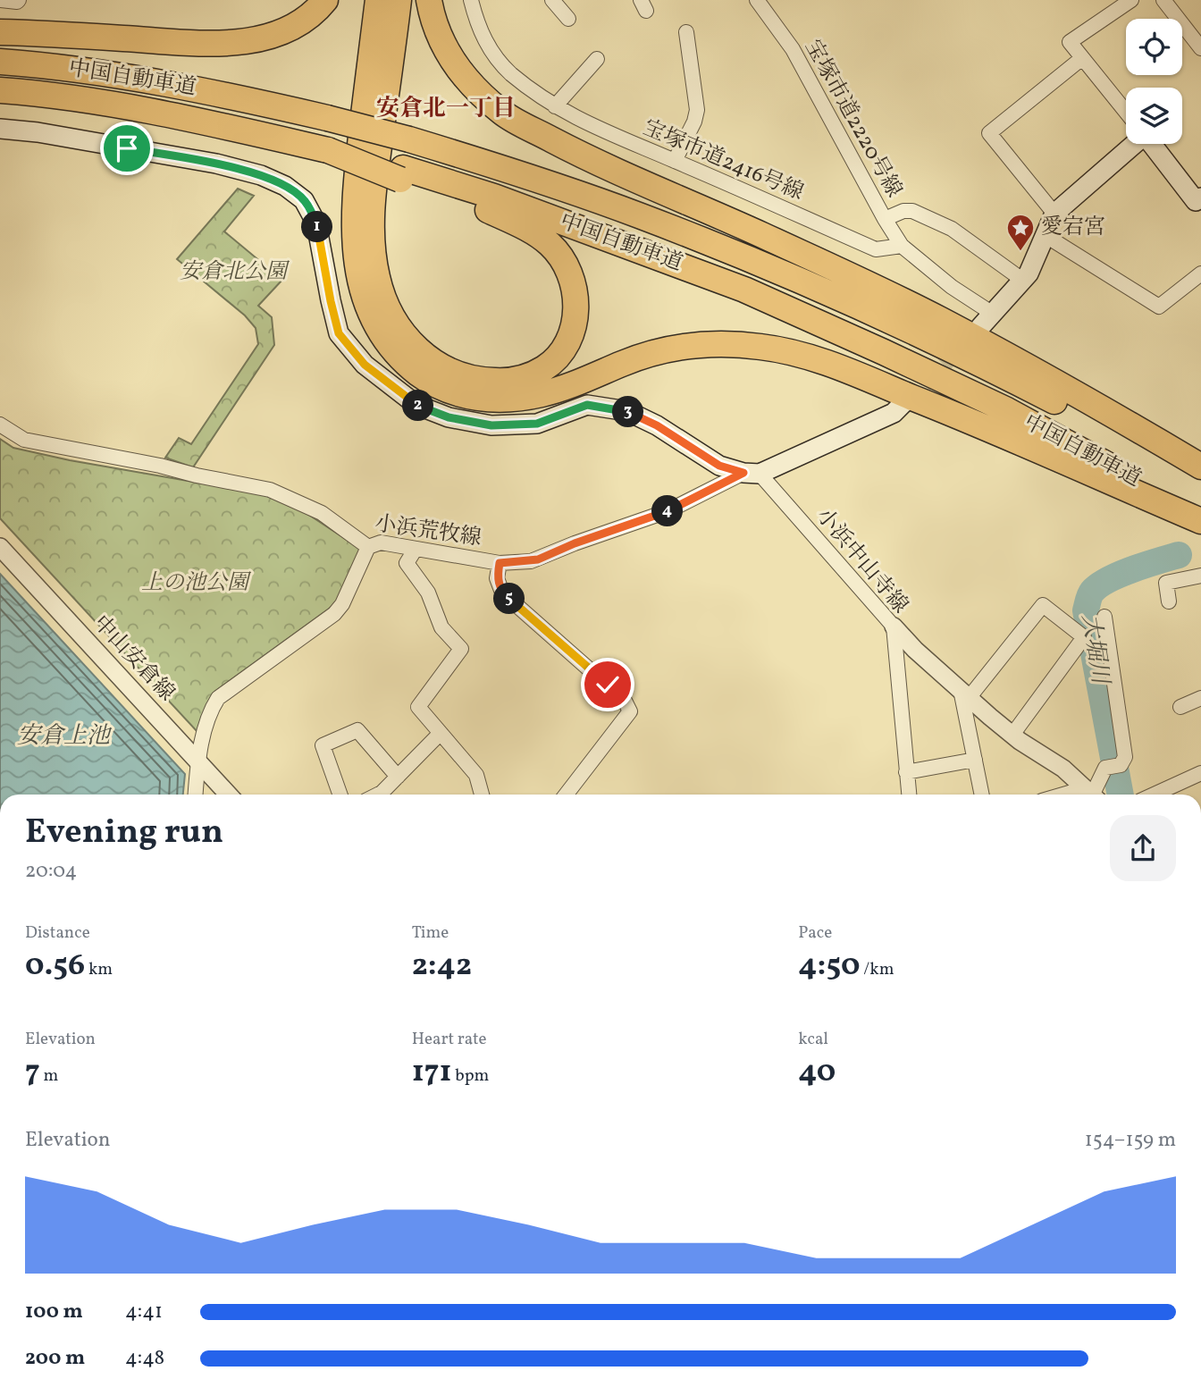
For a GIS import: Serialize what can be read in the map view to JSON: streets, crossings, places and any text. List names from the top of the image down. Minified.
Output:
{"streets":{"highway":["中国自動車道"],"street":["宝塚市道2220号線","宝塚市道2416号線","小浜荒牧線","小浜中山寺線","中山安倉線"]},"crossings":[["小浜荒牧線","小浜中山寺線"]],"districts":["安倉北一丁目"],"water":["大堀川","安倉上池"],"parks":["安倉北公園","上の池公園"],"places":{"place":["愛宕宮"]},"page":{"pins":["1","2","3","4","5"],"heading":["Evening run","20:04"],"stats":[["Distance","0.56 km"],["Time","2:42"],["Pace","4:50 /km"],["Elevation","7 m"],["Heart rate","171 bpm"],["kcal","40"]],"chart":["Elevation","154–159 m"],"list":[{"name":"100 m","note":"4:41"},{"name":"200 m","note":"4:48"}]}}
